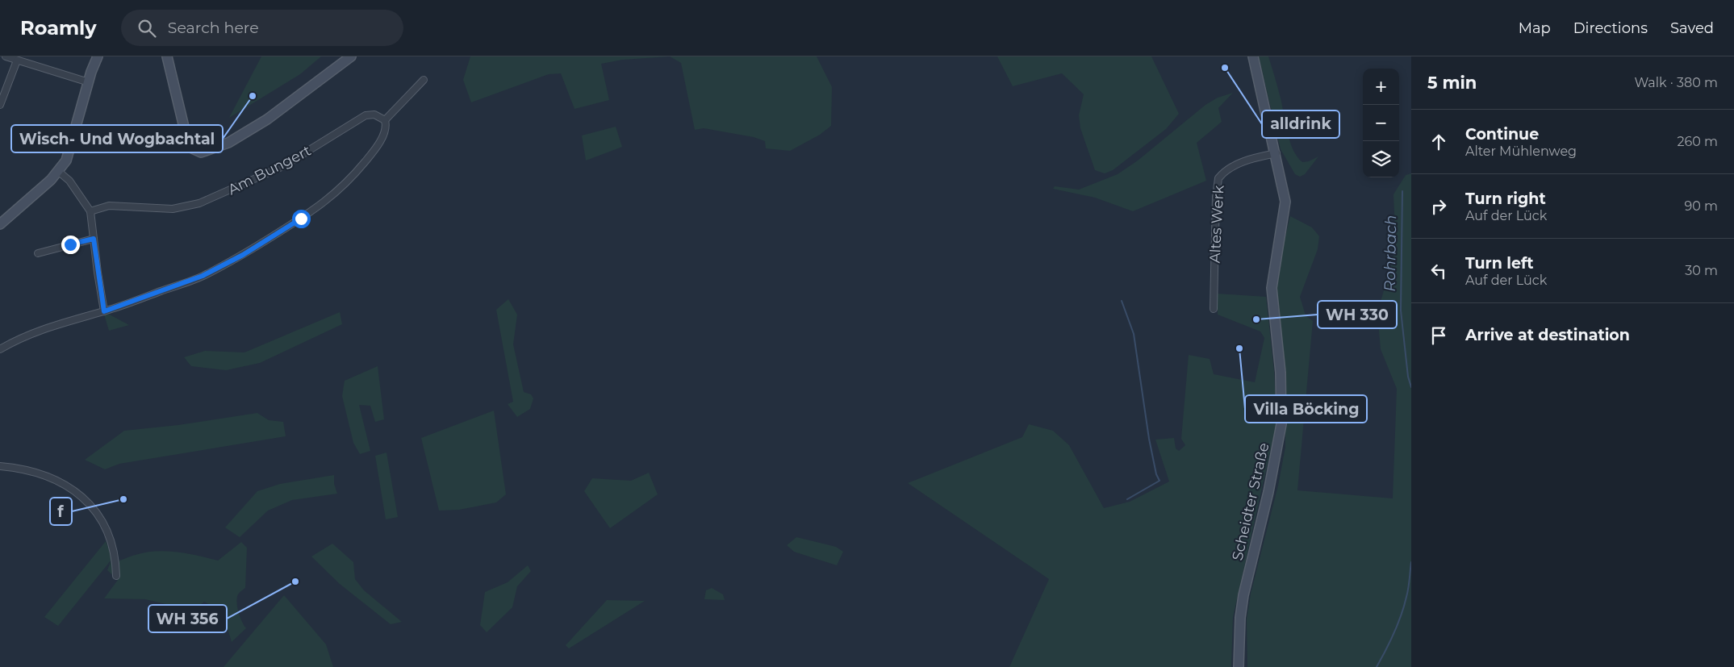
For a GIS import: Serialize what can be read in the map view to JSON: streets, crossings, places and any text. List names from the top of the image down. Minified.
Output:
{"streets":{"main road":["Scheidter Straße"],"street":["Am Bungert","Altes Werk"]},"crossings":[["Altes Werk","Scheidter Straße"]],"water":["Rohrbach"],"places":["alldrink","Wisch- Und Wogbachtal","WH 330","Villa Böcking","f","WH 356"],"page":{"header":"Roamly","search":"Search here","nav":["Map","Directions","Saved"],"heading":["5 min","Walk · 380 m"],"map_buttons":["+","−"],"list":[["Continue","Alter Mühlenweg","260 m"],["Turn right","Auf der Lück","90 m"],["Turn left","Auf der Lück","30 m"],"Arrive at destination"]}}
